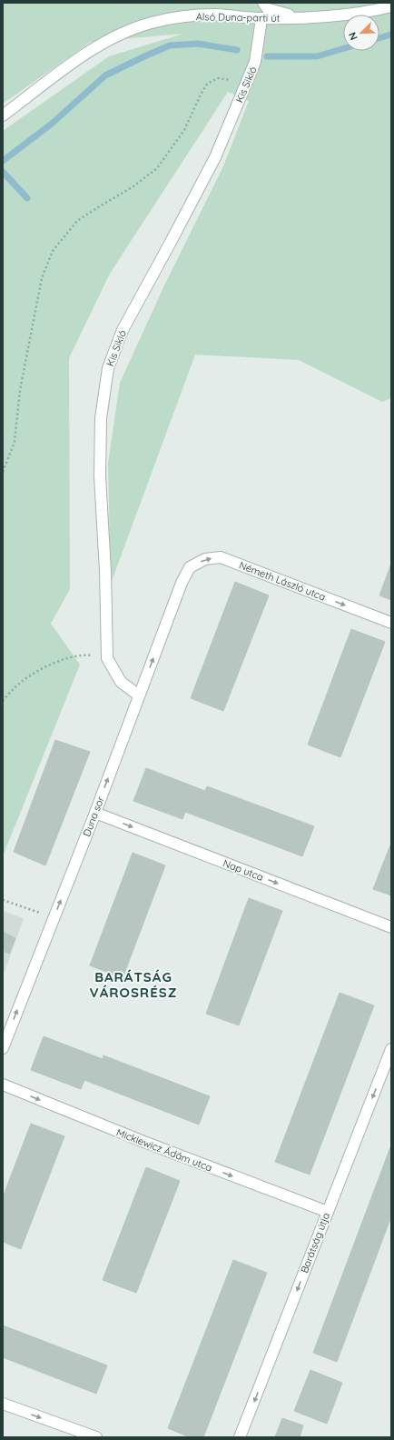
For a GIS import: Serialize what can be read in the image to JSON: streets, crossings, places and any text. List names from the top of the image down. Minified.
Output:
{"streets":{"street":["Alsó Duna-parti út","Kis Sikló","Németh László utca","Duna sor","Nap utca","Mickiewicz Ádám utca","Barátság útja"]},"crossings":[["Alsó Duna-parti út","Kis Sikló"],["Kis Sikló","Duna sor"],["Németh László utca","Duna sor"],["Duna sor","Nap utca"],["Mickiewicz Ádám utca","Barátság útja"]],"one_way":["Németh László utca","Duna sor","Nap utca","Mickiewicz Ádám utca","Barátság útja"],"districts":["BARÁTSÁG VÁROSRÉSZ"],"north":"bottom left"}
